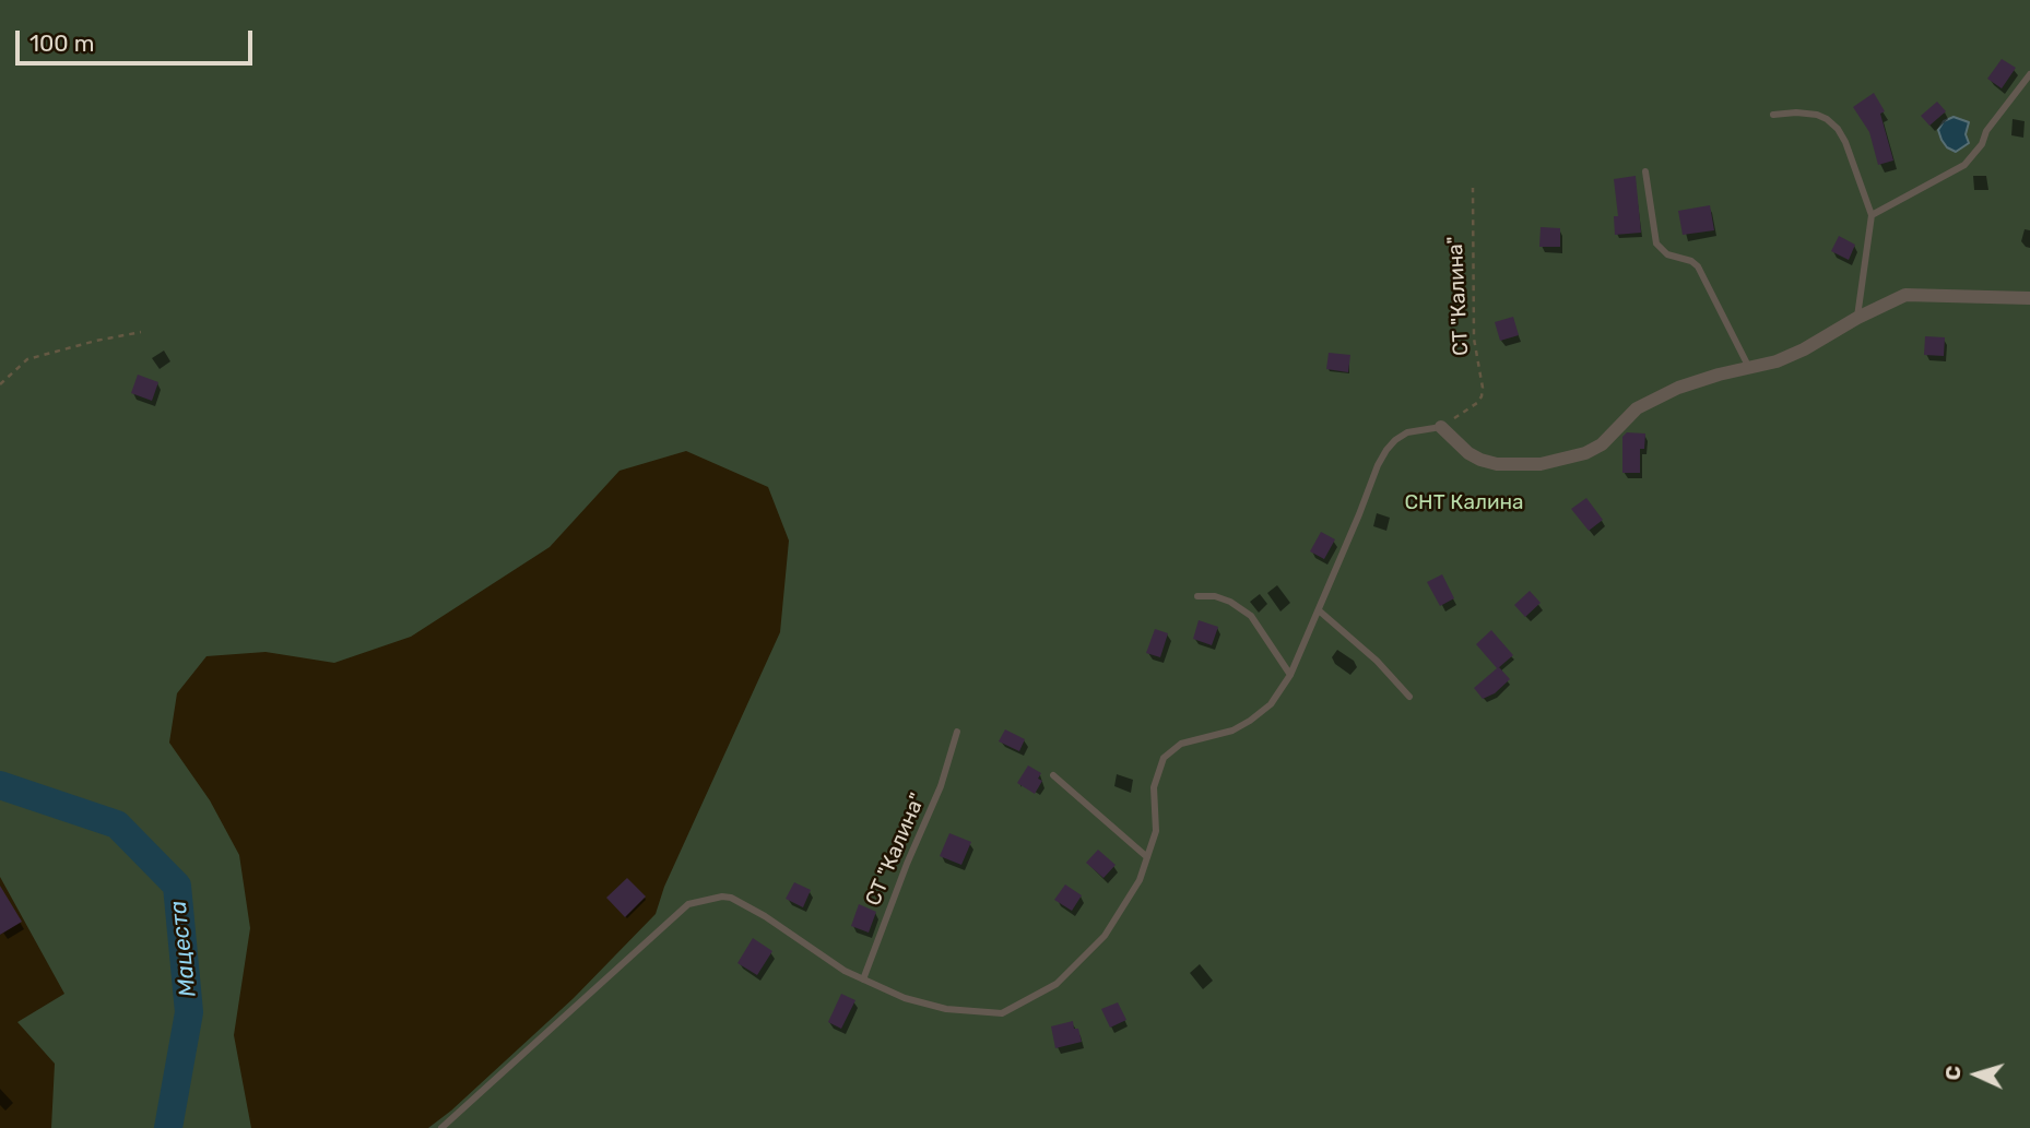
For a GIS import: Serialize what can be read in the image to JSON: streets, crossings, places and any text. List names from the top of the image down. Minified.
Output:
{"streets":{"lane":["СТ \"Калина\""]},"water":["Мацеста"],"parks":["СНТ Калина"],"scale_bar":"100 m","north":"left"}
